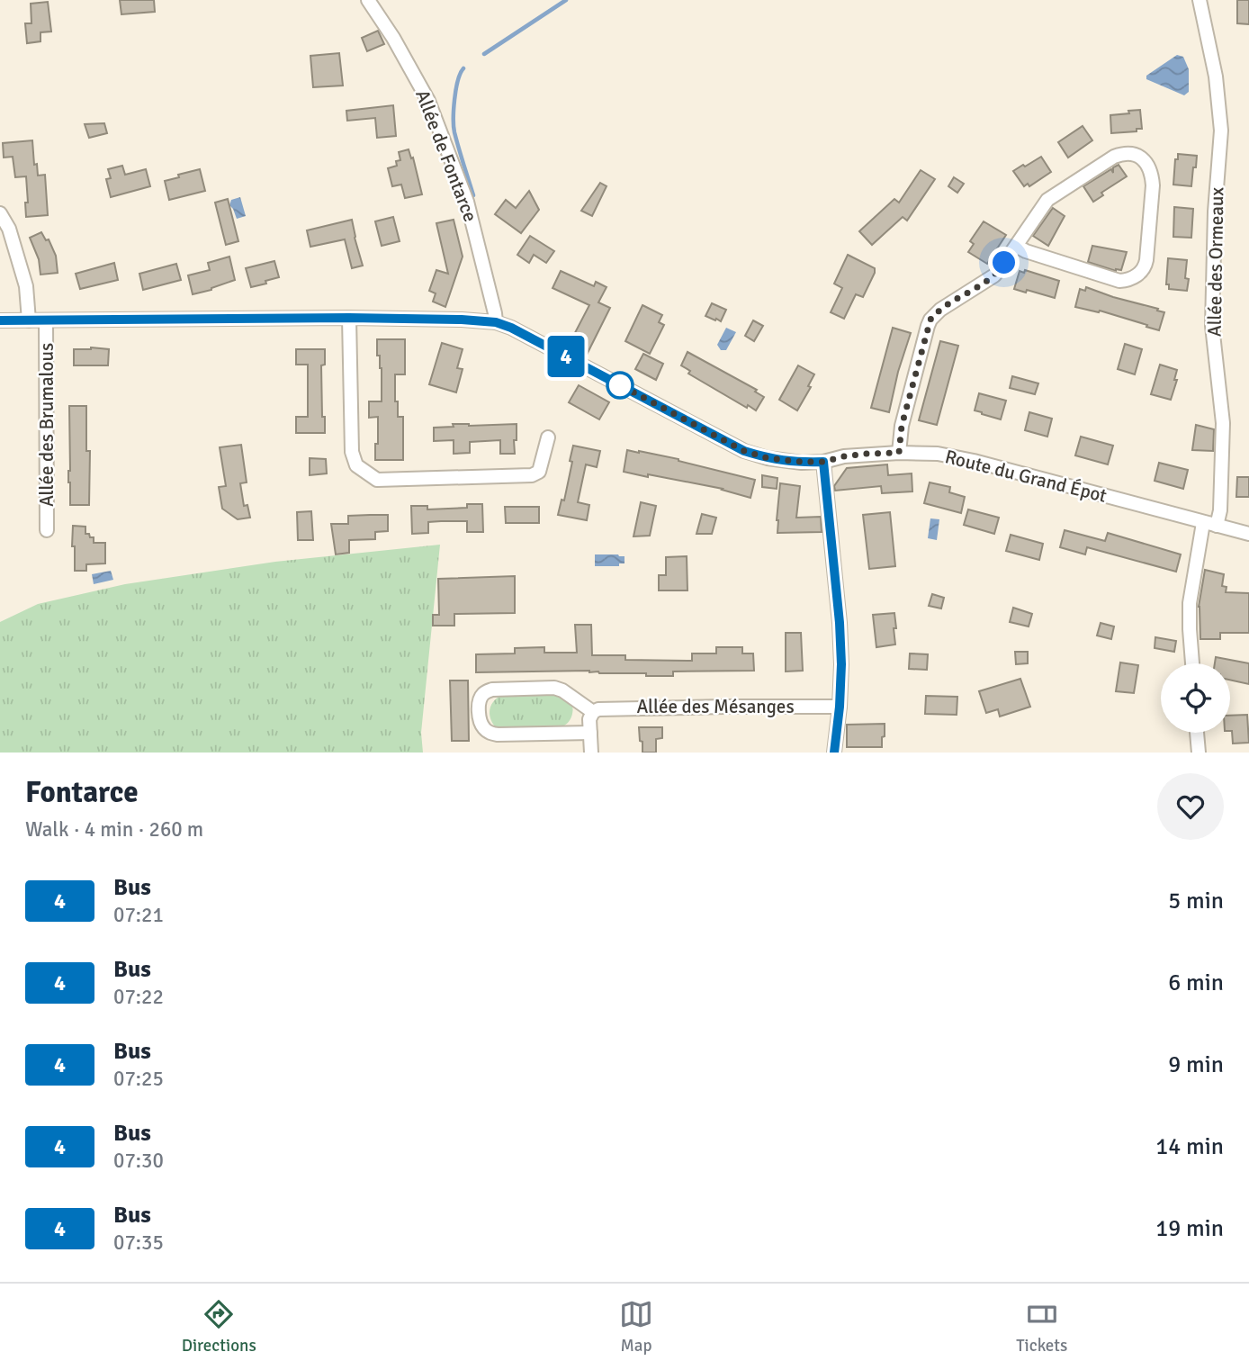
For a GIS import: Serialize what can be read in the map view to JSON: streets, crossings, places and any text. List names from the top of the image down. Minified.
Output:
{"streets":{"street":["Allée de Fontarce","Allée des Ormeaux","Allée des Brumalous","Route du Grand Épot","Allée des Mésanges"]},"crossings":[["Allée de Fontarce","Route du Grand Épot"],["Allée des Ormeaux","Route du Grand Épot"],["Allée des Brumalous","Route du Grand Épot"]],"lines":["bus line 4"],"page":{"on_map":"4","heading":["Fontarce","Walk · 4 min · 260 m"],"list":[{"mark":"4","name":"Bus","note":"07:21","value":"5 min"},{"mark":"4","name":"Bus","note":"07:22","value":"6 min"},{"mark":"4","name":"Bus","note":"07:25","value":"9 min"},{"mark":"4","name":"Bus","note":"07:30","value":"14 min"},{"mark":"4","name":"Bus","note":"07:35","value":"19 min"}],"tabs":["Directions","Map","Tickets"]}}
